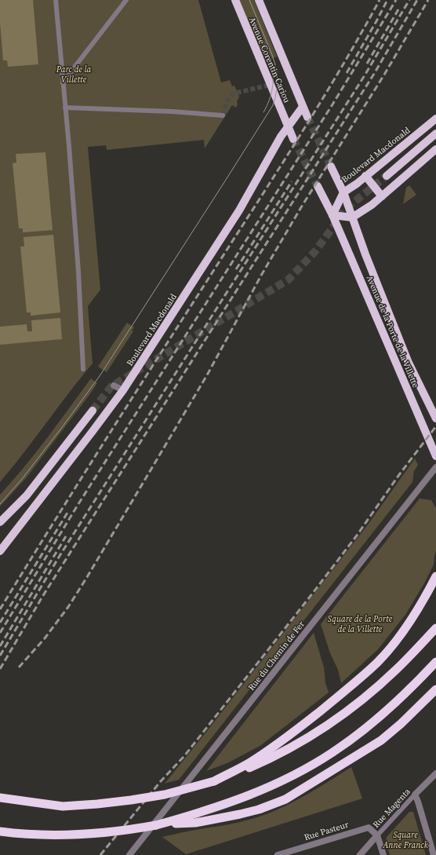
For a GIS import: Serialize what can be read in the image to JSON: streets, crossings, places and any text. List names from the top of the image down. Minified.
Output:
{"streets":{"main road":["Avenue Corentin Cariou","Boulevard Macdonald","Avenue de la Porte de la Villette"],"street":["Rue du Chemin de Fer","Rue Magenta","Rue Pasteur"]},"crossings":[["Avenue Corentin Cariou","Boulevard Macdonald"],["Boulevard Macdonald","Avenue de la Porte de la Villette"],["Rue Magenta","Rue Pasteur"]],"parks":["Parc de la Villette","Square de la Porte de la Villette","Square Anne Franck"]}
